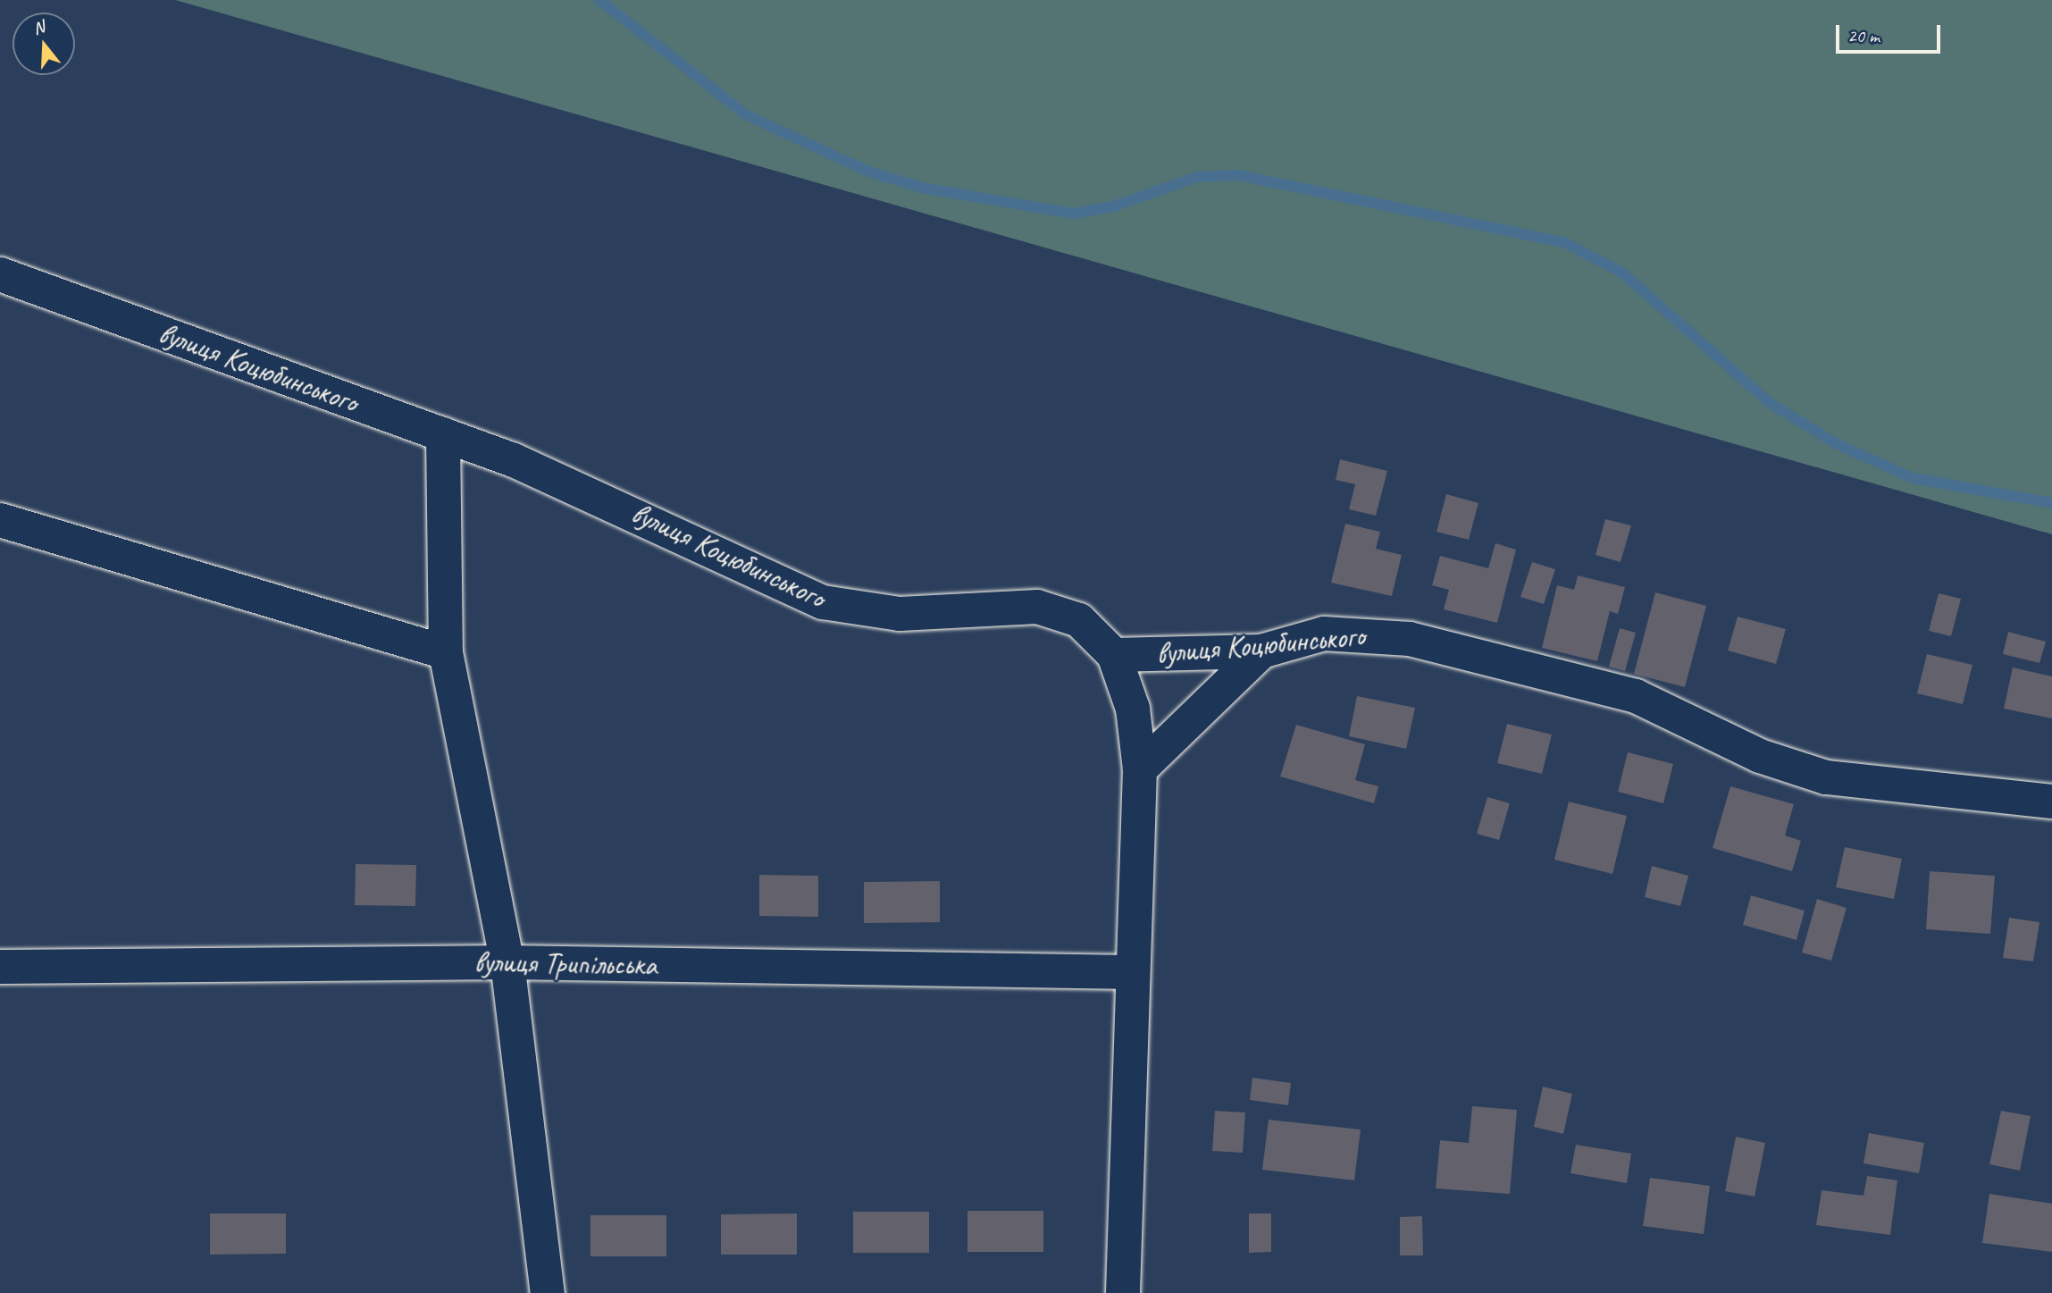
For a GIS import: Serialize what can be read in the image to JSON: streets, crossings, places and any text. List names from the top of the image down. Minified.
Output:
{"streets":{"street":["вулиця Коцюбинського","вулиця Трипільська"]},"scale_bar":"20 m","north":"top"}
